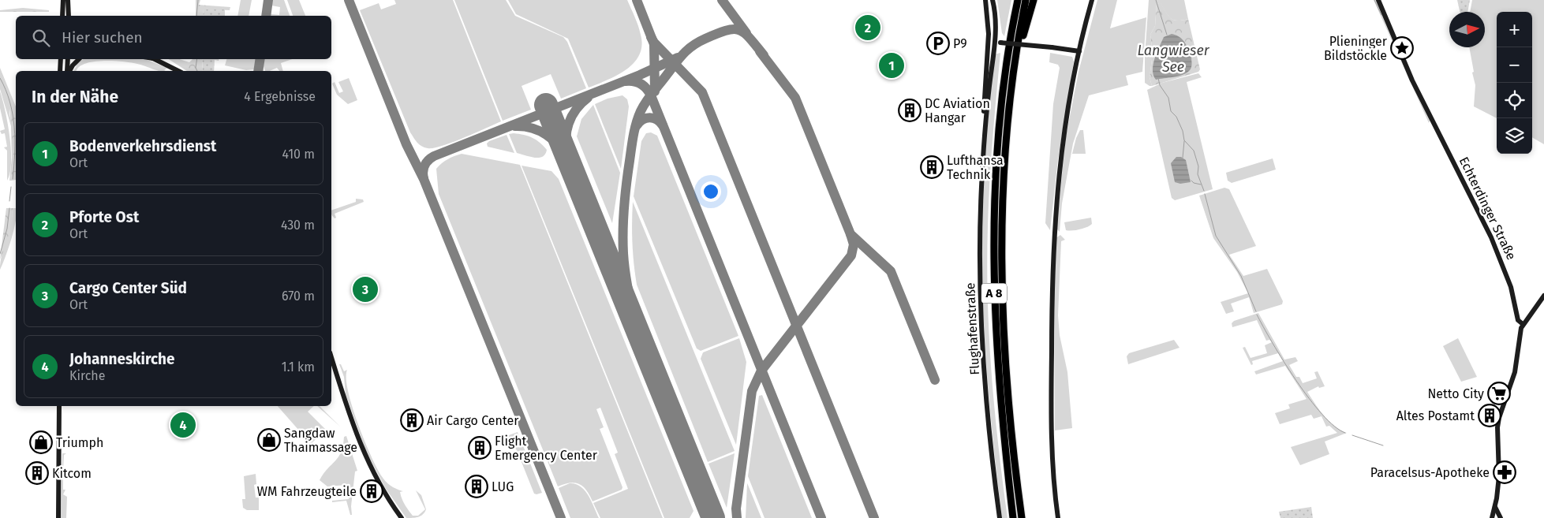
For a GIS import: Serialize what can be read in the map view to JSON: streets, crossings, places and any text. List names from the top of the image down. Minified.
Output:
{"streets":{"highway":["A 8"],"main road":["Echterdinger Straße","Flughafenstraße"]},"water":["Langwieser See"],"places":{"parking":["P9"],"place":["Plieninger Bildstöckle"],"building":["DC Aviation Hangar","Lufthansa Technik","Altes Postamt","Air Cargo Center","Flight Emergency Center","Kitcom","LUG","WM Fahrzeugteile"],"supermarket":["Netto City"],"shop":["Sangdaw Thaimassage","Triumph"],"pharmacy":["Paracelsus-Apotheke"]},"north":"right","page":{"map_buttons":["+","−"],"pins":["2","1","3","4"],"search":"Hier suchen","heading":["In der Nähe","4 Ergebnisse"],"list":[{"mark":"1","name":"Bodenverkehrsdienst","note":"Ort","value":"410 m"},{"mark":"2","name":"Pforte Ost","note":"Ort","value":"430 m"},{"mark":"3","name":"Cargo Center Süd","note":"Ort","value":"670 m"},{"mark":"4","name":"Johanneskirche","note":"Kirche","value":"1.1 km"}]}}
